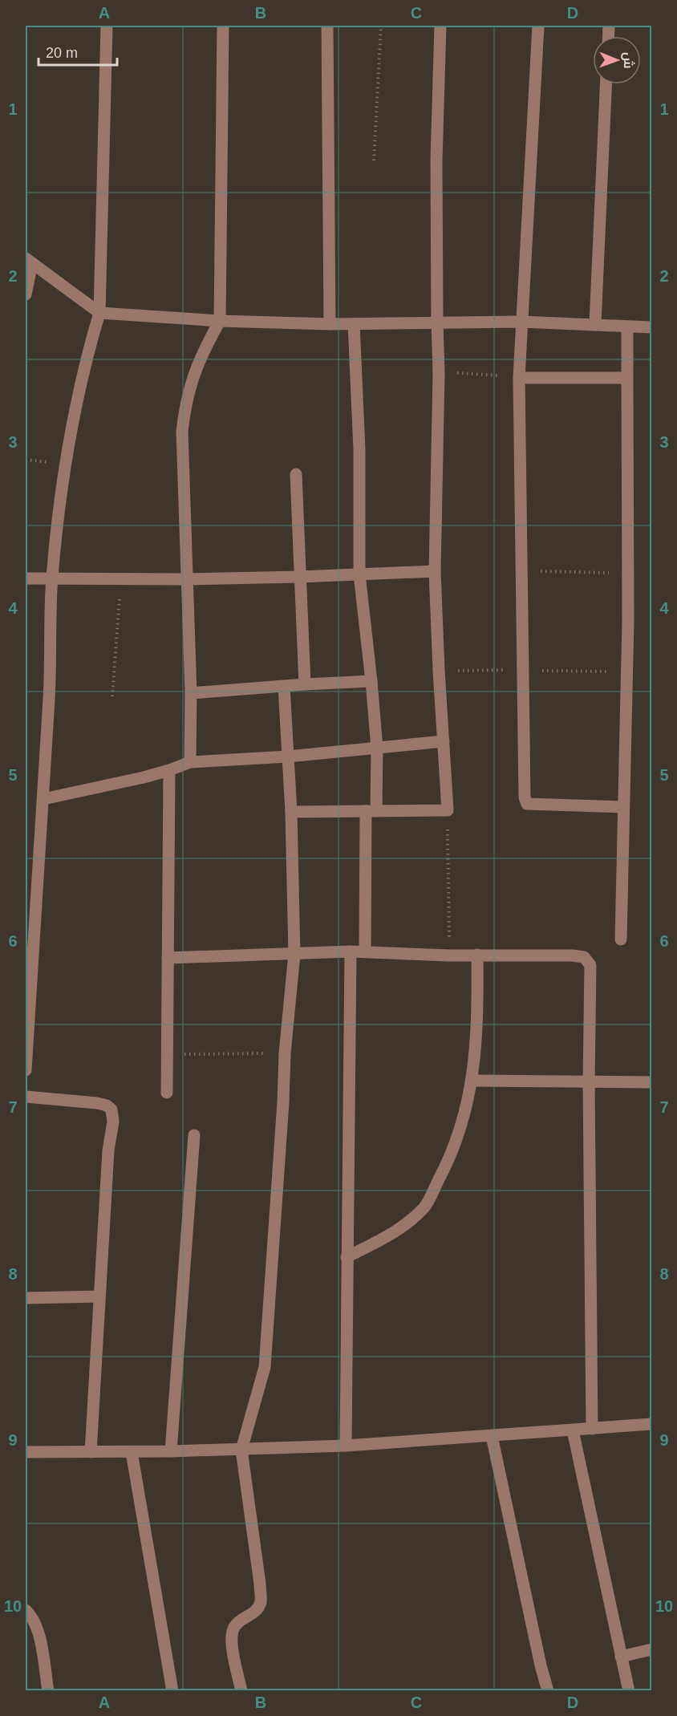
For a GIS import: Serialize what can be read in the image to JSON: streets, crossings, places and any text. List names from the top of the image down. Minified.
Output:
{"scale_bar":"20 m","north":"right","grid":{"columns":["A","B","C","D"],"rows":["1","2","3","4","5","6","7","8","9","10"]}}
